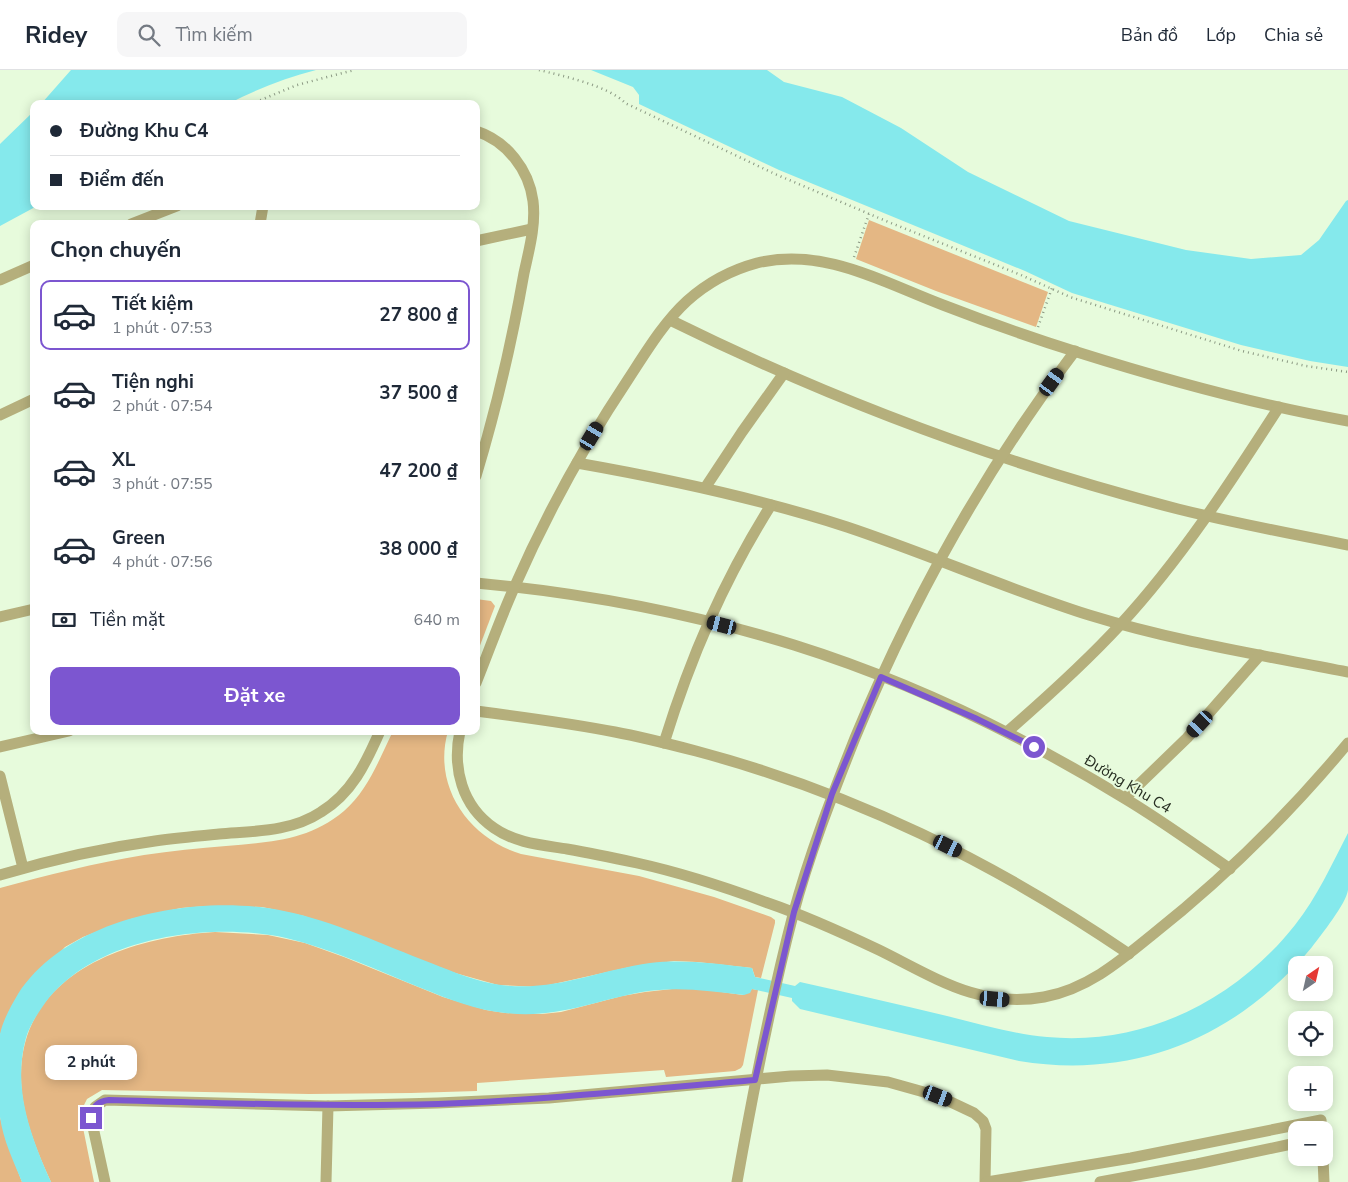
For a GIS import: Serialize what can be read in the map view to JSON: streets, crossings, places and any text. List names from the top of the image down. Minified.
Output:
{"streets":{"street":["Đường Khu C4"]},"north":"top right","page":{"header":"Ridey","search":"Tìm kiếm","nav":["Bản đồ","Lớp","Chia sẻ"],"banner":["Đường Khu C4","Điểm đến"],"heading":"Chọn chuyến","list":[{"name":"Tiết kiệm","note":"1 phút · 07:53","value":"27 800 ₫"},{"name":"Tiện nghi","note":"2 phút · 07:54","value":"37 500 ₫"},{"name":"XL","note":"3 phút · 07:55","value":"47 200 ₫"},{"name":"Green","note":"4 phút · 07:56","value":"38 000 ₫"}],"pay":["Tiền mặt","640 m"],"buttons":"Đặt xe","map_buttons":["+","−"],"bubble":"2 phút"}}
